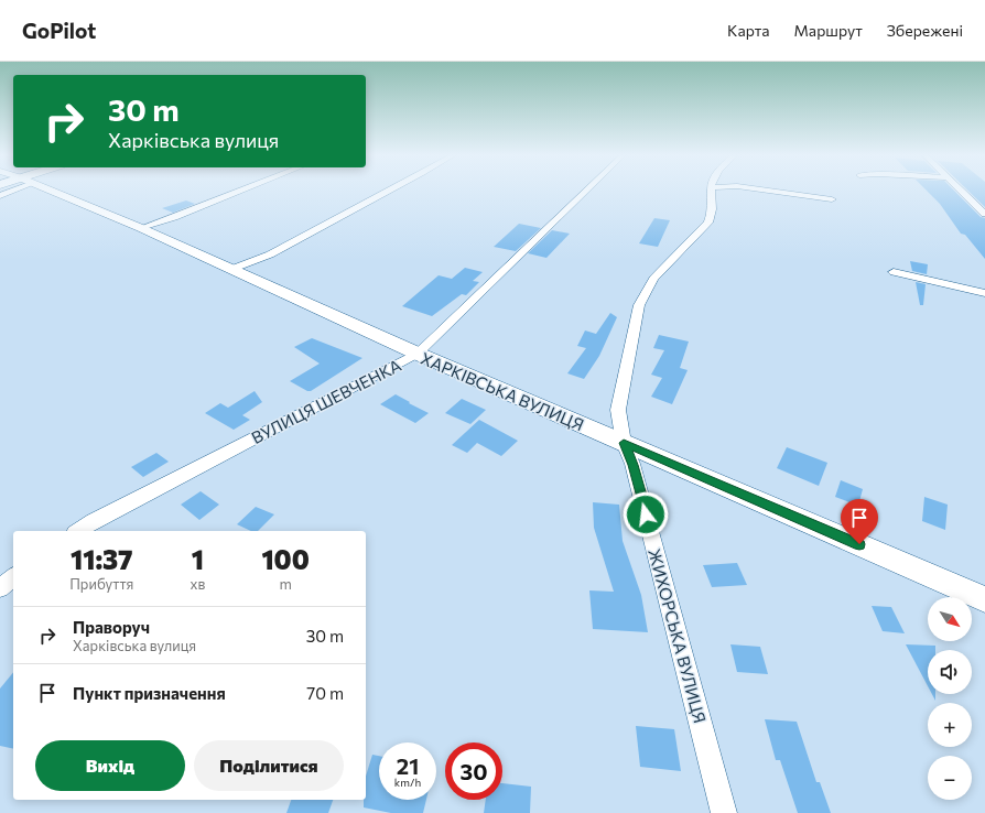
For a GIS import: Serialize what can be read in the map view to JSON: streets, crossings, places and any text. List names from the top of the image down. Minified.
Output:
{"streets":{"main road":["ХАРКІВСЬКА ВУЛИЦЯ"],"street":["ВУЛИЦЯ ШЕВЧЕНКА","ЖИХОРСЬКА ВУЛИЦЯ"]},"crossings":[["ХАРКІВСЬКА ВУЛИЦЯ","ВУЛИЦЯ ШЕВЧЕНКА"],["ХАРКІВСЬКА ВУЛИЦЯ","ЖИХОРСЬКА ВУЛИЦЯ"]],"north":"bottom right","page":{"header":"GoPilot","nav":["Карта","Маршрут","Збережені"],"turn":["30 m","Харківська вулиця"],"eta":["11:37","Прибуття","1","хв","100","m"],"map_buttons":["+","−"],"list":[{"name":"Праворуч","note":"Харківська вулиця","value":"30 m"},{"name":"Пункт призначення","value":"70 m"}],"buttons":["Вихід","Поділитися"],"speed":"21 km/h","limit":"30"}}
